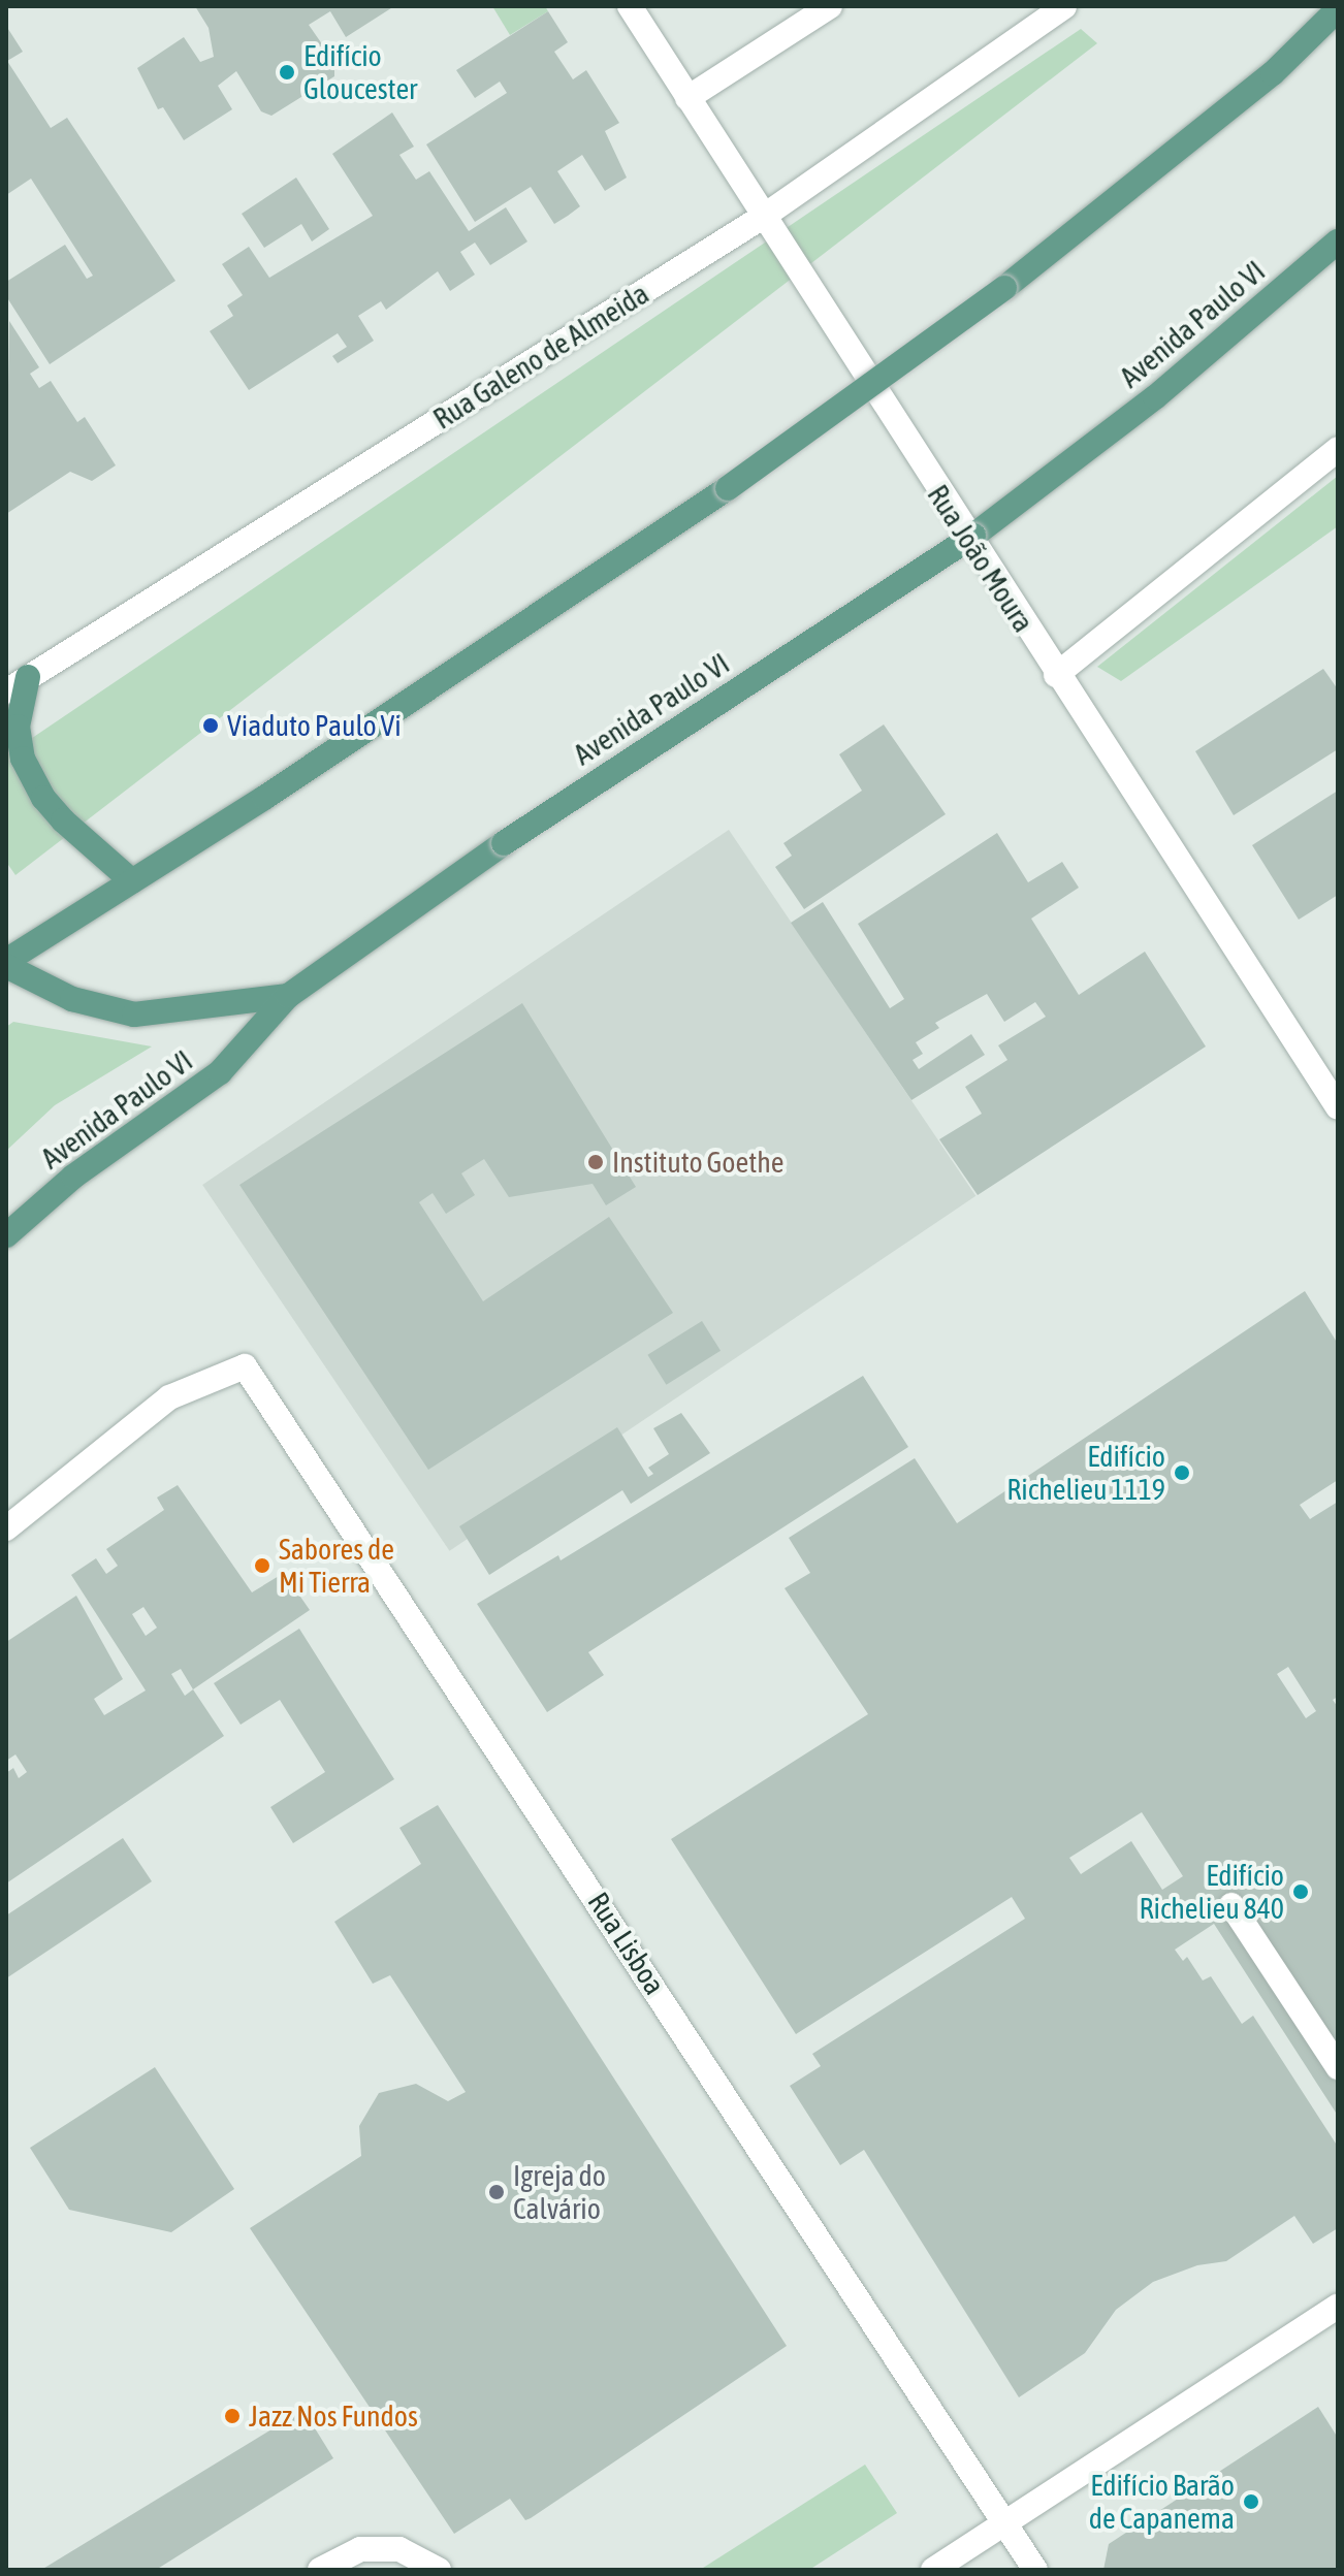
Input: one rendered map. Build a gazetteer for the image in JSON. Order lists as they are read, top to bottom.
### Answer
{
  "streets": {
    "main road": ["Avenida Paulo VI"],
    "street": ["Rua Galeno de Almeida", "Rua João Moura", "Rua Lisboa"]
  },
  "crossings": [
    ["Rua Galeno de Almeida", "Rua João Moura"]
  ],
  "places": [
    "Edifício Gloucester",
    "Viaduto Paulo Vi",
    "Instituto Goethe",
    "Edifício Richelieu 1119",
    "Sabores de Mi Tierra",
    "Edifício Richelieu 840",
    "Igreja do Calvário",
    "Jazz Nos Fundos",
    "Edifício Barão de Capanema"
  ]
}
